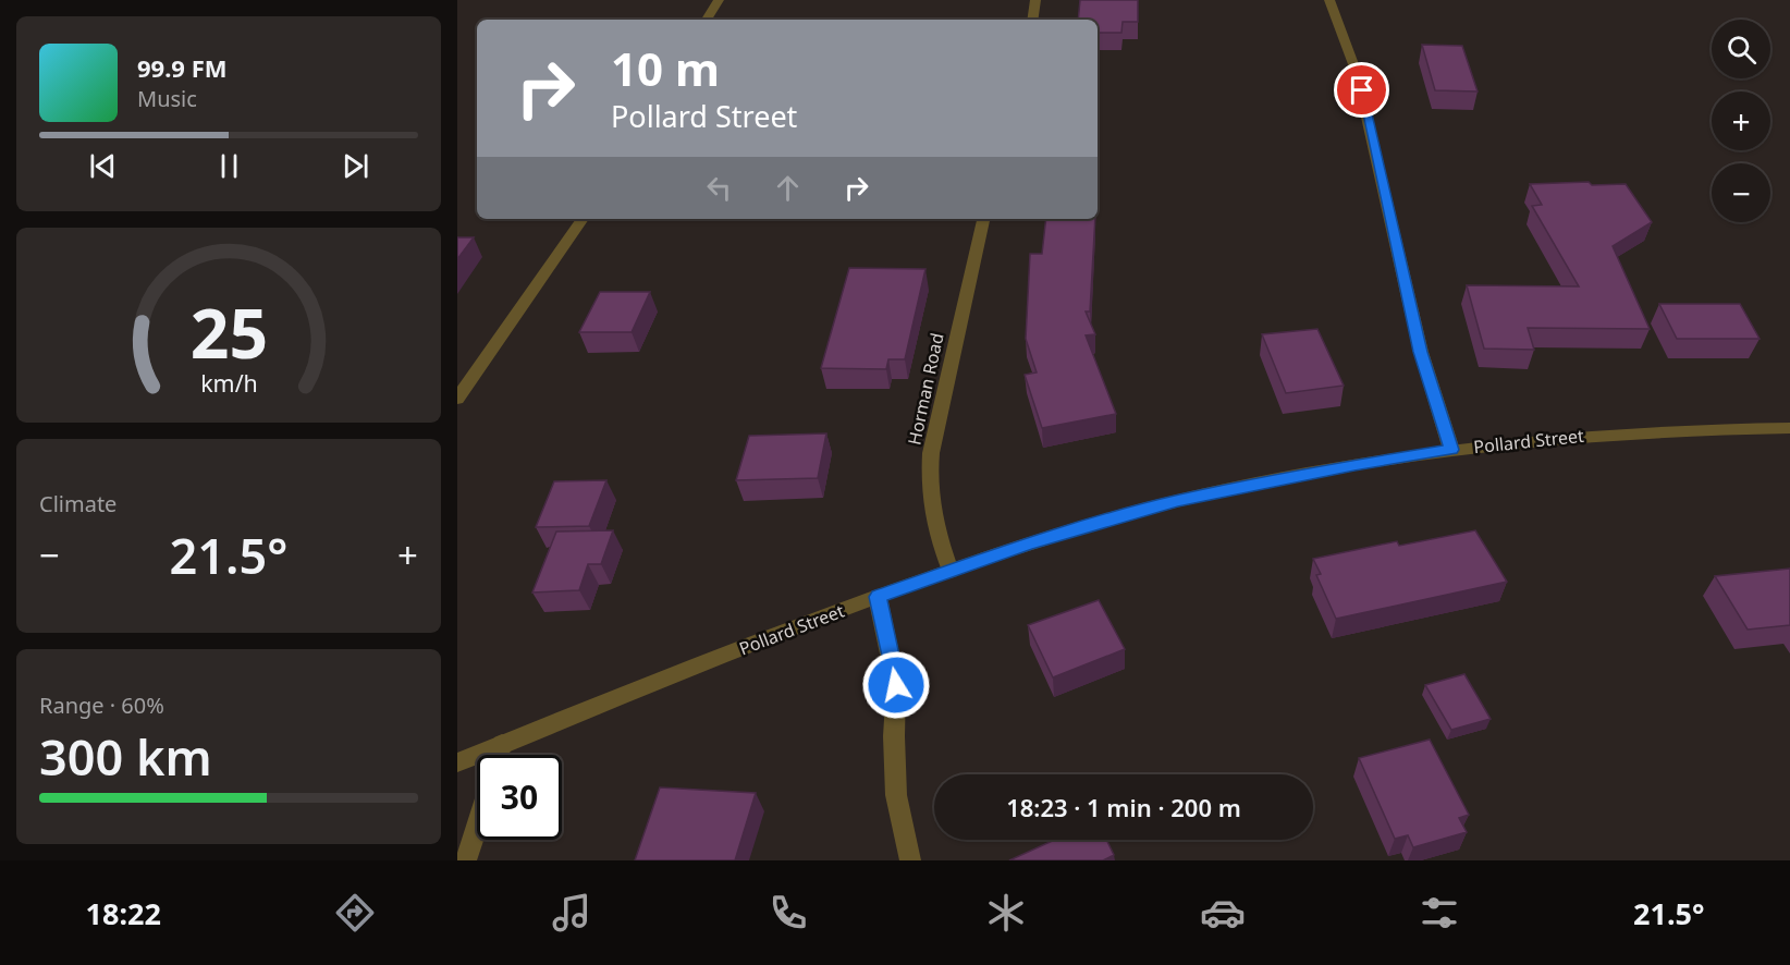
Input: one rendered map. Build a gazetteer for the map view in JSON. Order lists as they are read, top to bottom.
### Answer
{
  "streets": {
    "street": ["Horman Road", "Pollard Street"]
  },
  "crossings": [
    ["Horman Road", "Pollard Street"]
  ],
  "page": {
    "map_buttons": ["+", "−"],
    "turn": ["10 m", "Pollard Street"],
    "song": ["99.9 FM", "Music"],
    "tile": [
      "Climate",
      ["Range · 60%", "300 km"]
    ],
    "heat": ["−", "21.5°", "+"],
    "limit": "30",
    "trip": "18:23 · 1 min · 200 m",
    "tabs": ["18:22", "21.5°"],
    "gauge": ["25", "km/h"]
  }
}
